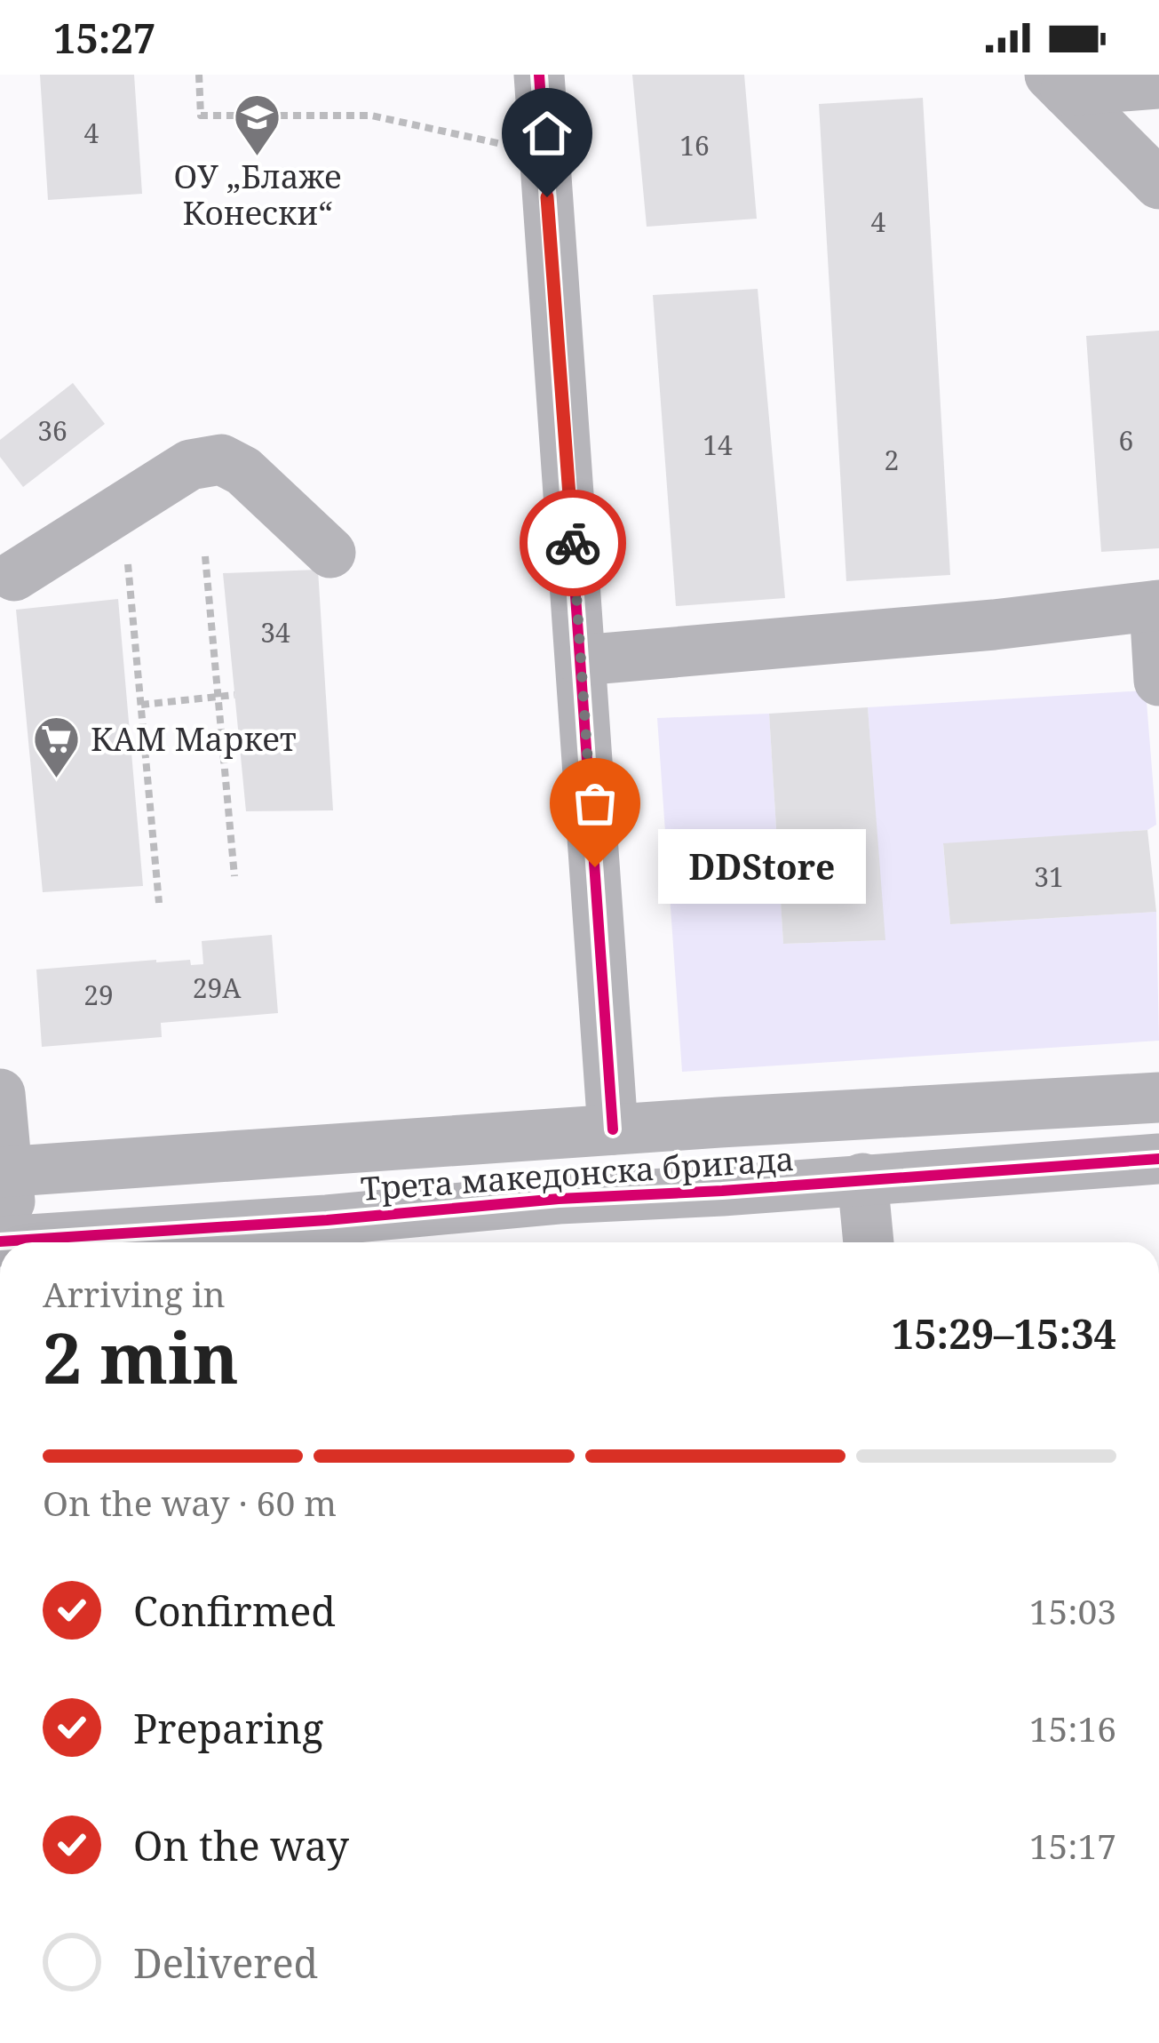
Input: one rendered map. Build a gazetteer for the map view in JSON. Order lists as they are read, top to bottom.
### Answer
{
  "streets": {
    "street": ["Трета македонска бригада"]
  },
  "places": {
    "school or university": ["ОУ „Блаже Конески“"],
    "supermarket": ["КАМ Маркет"],
    "other": ["DDStore"]
  },
  "house_numbers": [
    "4",
    "16",
    "4",
    "36",
    "6",
    "14",
    "2",
    "34",
    "31",
    "29А",
    "29"
  ],
  "page": {
    "status": "15:27",
    "bubble": "DDStore",
    "heading": ["2 min", "Arriving in", "15:29–15:34"],
    "bar": "On the way · 60 m",
    "list": [
      ["Confirmed", "15:03"],
      ["Preparing", "15:16"],
      ["On the way", "15:17"],
      "Delivered"
    ]
  }
}
